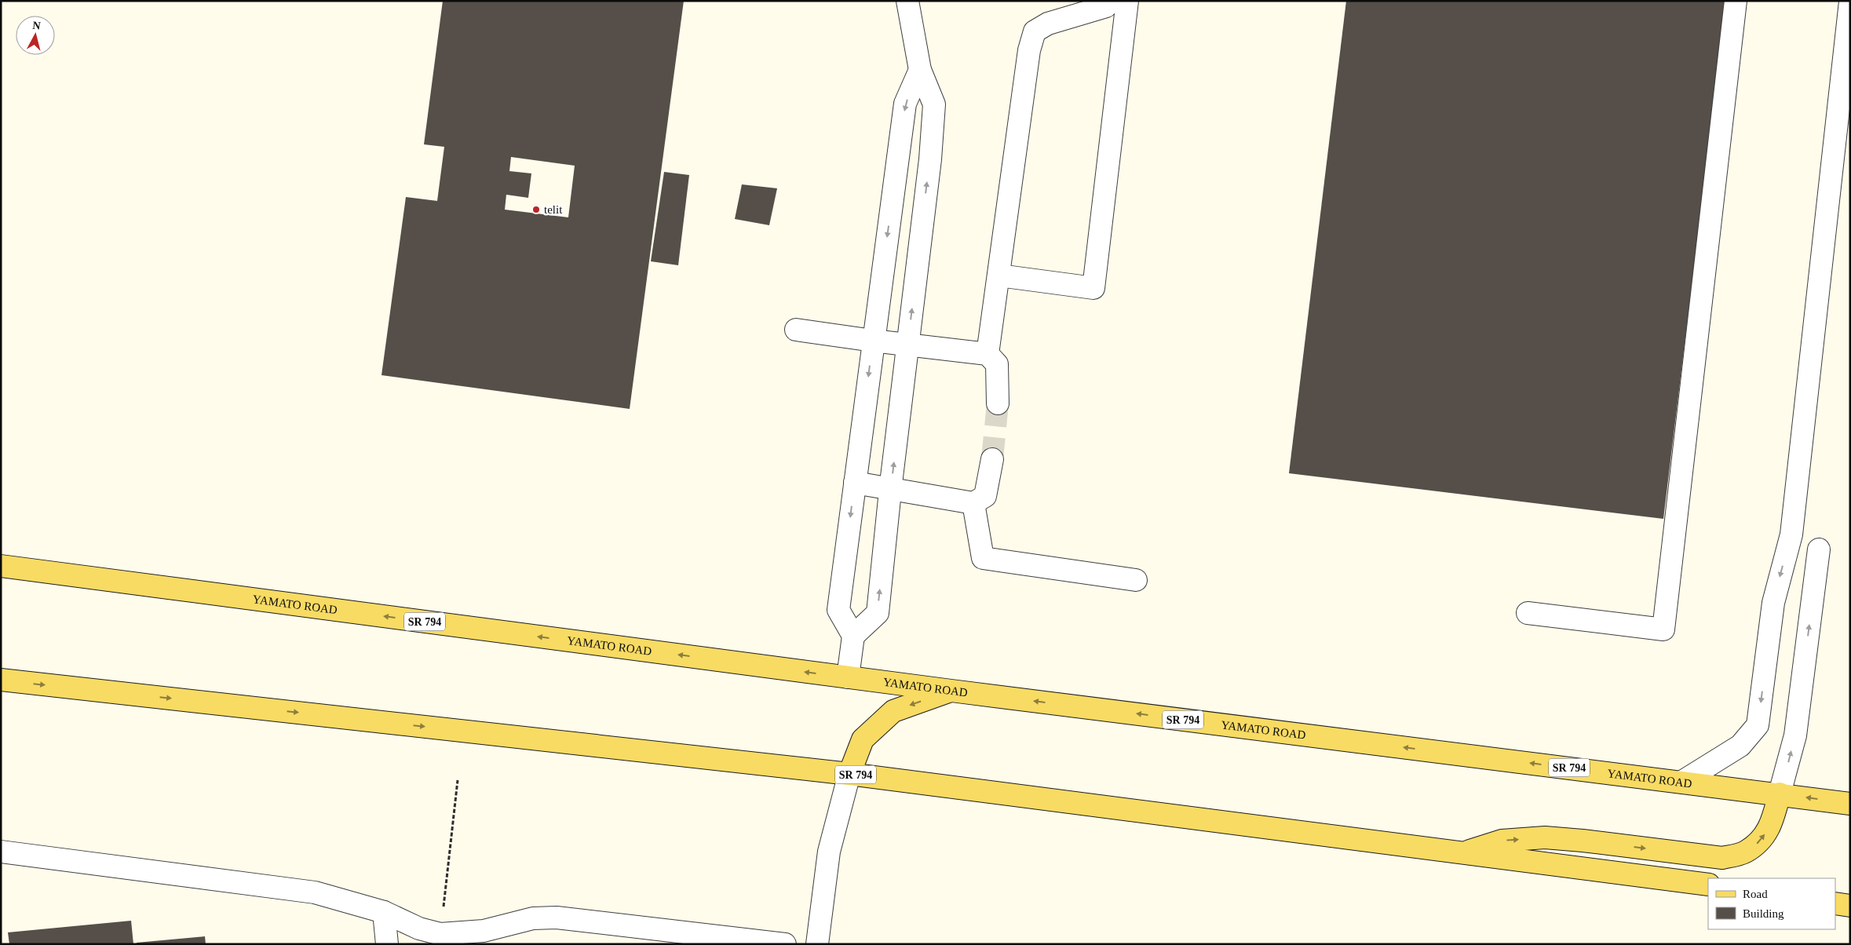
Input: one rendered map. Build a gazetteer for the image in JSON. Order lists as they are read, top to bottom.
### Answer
{
  "streets": {
    "main road": ["YAMATO ROAD", "SR 794"]
  },
  "places": ["telit"],
  "legend": ["Road", "Building"],
  "north": "top"
}
